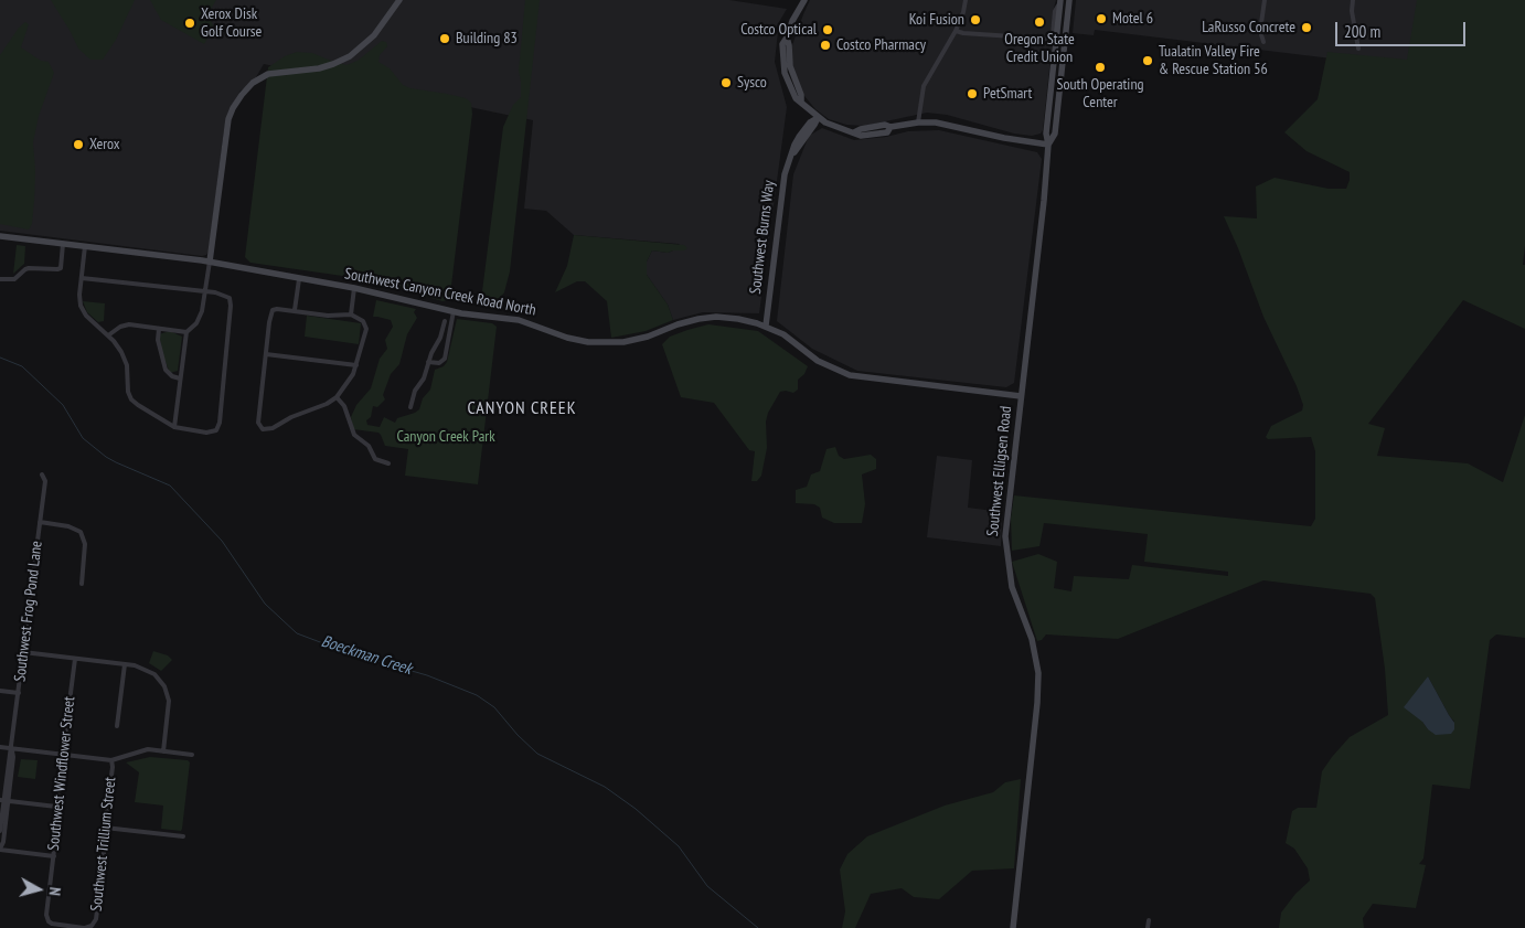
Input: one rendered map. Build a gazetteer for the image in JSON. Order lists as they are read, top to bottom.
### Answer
{
  "streets": {
    "main road": ["Southwest Burns Way", "Southwest Canyon Creek Road North", "Southwest Elligsen Road"],
    "street": ["Southwest Frog Pond Lane", "Southwest Windflower Street", "Southwest Trillium Street"]
  },
  "crossings": [
    ["Southwest Burns Way", "Southwest Canyon Creek Road North"],
    ["Southwest Canyon Creek Road North", "Southwest Elligsen Road"],
    ["Southwest Windflower Street", "Southwest Trillium Street"]
  ],
  "districts": ["CANYON CREEK"],
  "water": ["Boeckman Creek"],
  "parks": ["Canyon Creek Park"],
  "places": [
    "Motel 6",
    "Koi Fusion",
    "Oregon State Credit Union",
    "Xerox Disk Golf Course",
    "LaRusso Concrete",
    "Costco Optical",
    "Building 83",
    "Costco Pharmacy",
    "Tualatin Valley Fire & Rescue Station 56",
    "South Operating Center",
    "Sysco",
    "PetSmart",
    "Xerox"
  ],
  "scale_bar": "200 m",
  "north": "right"
}
